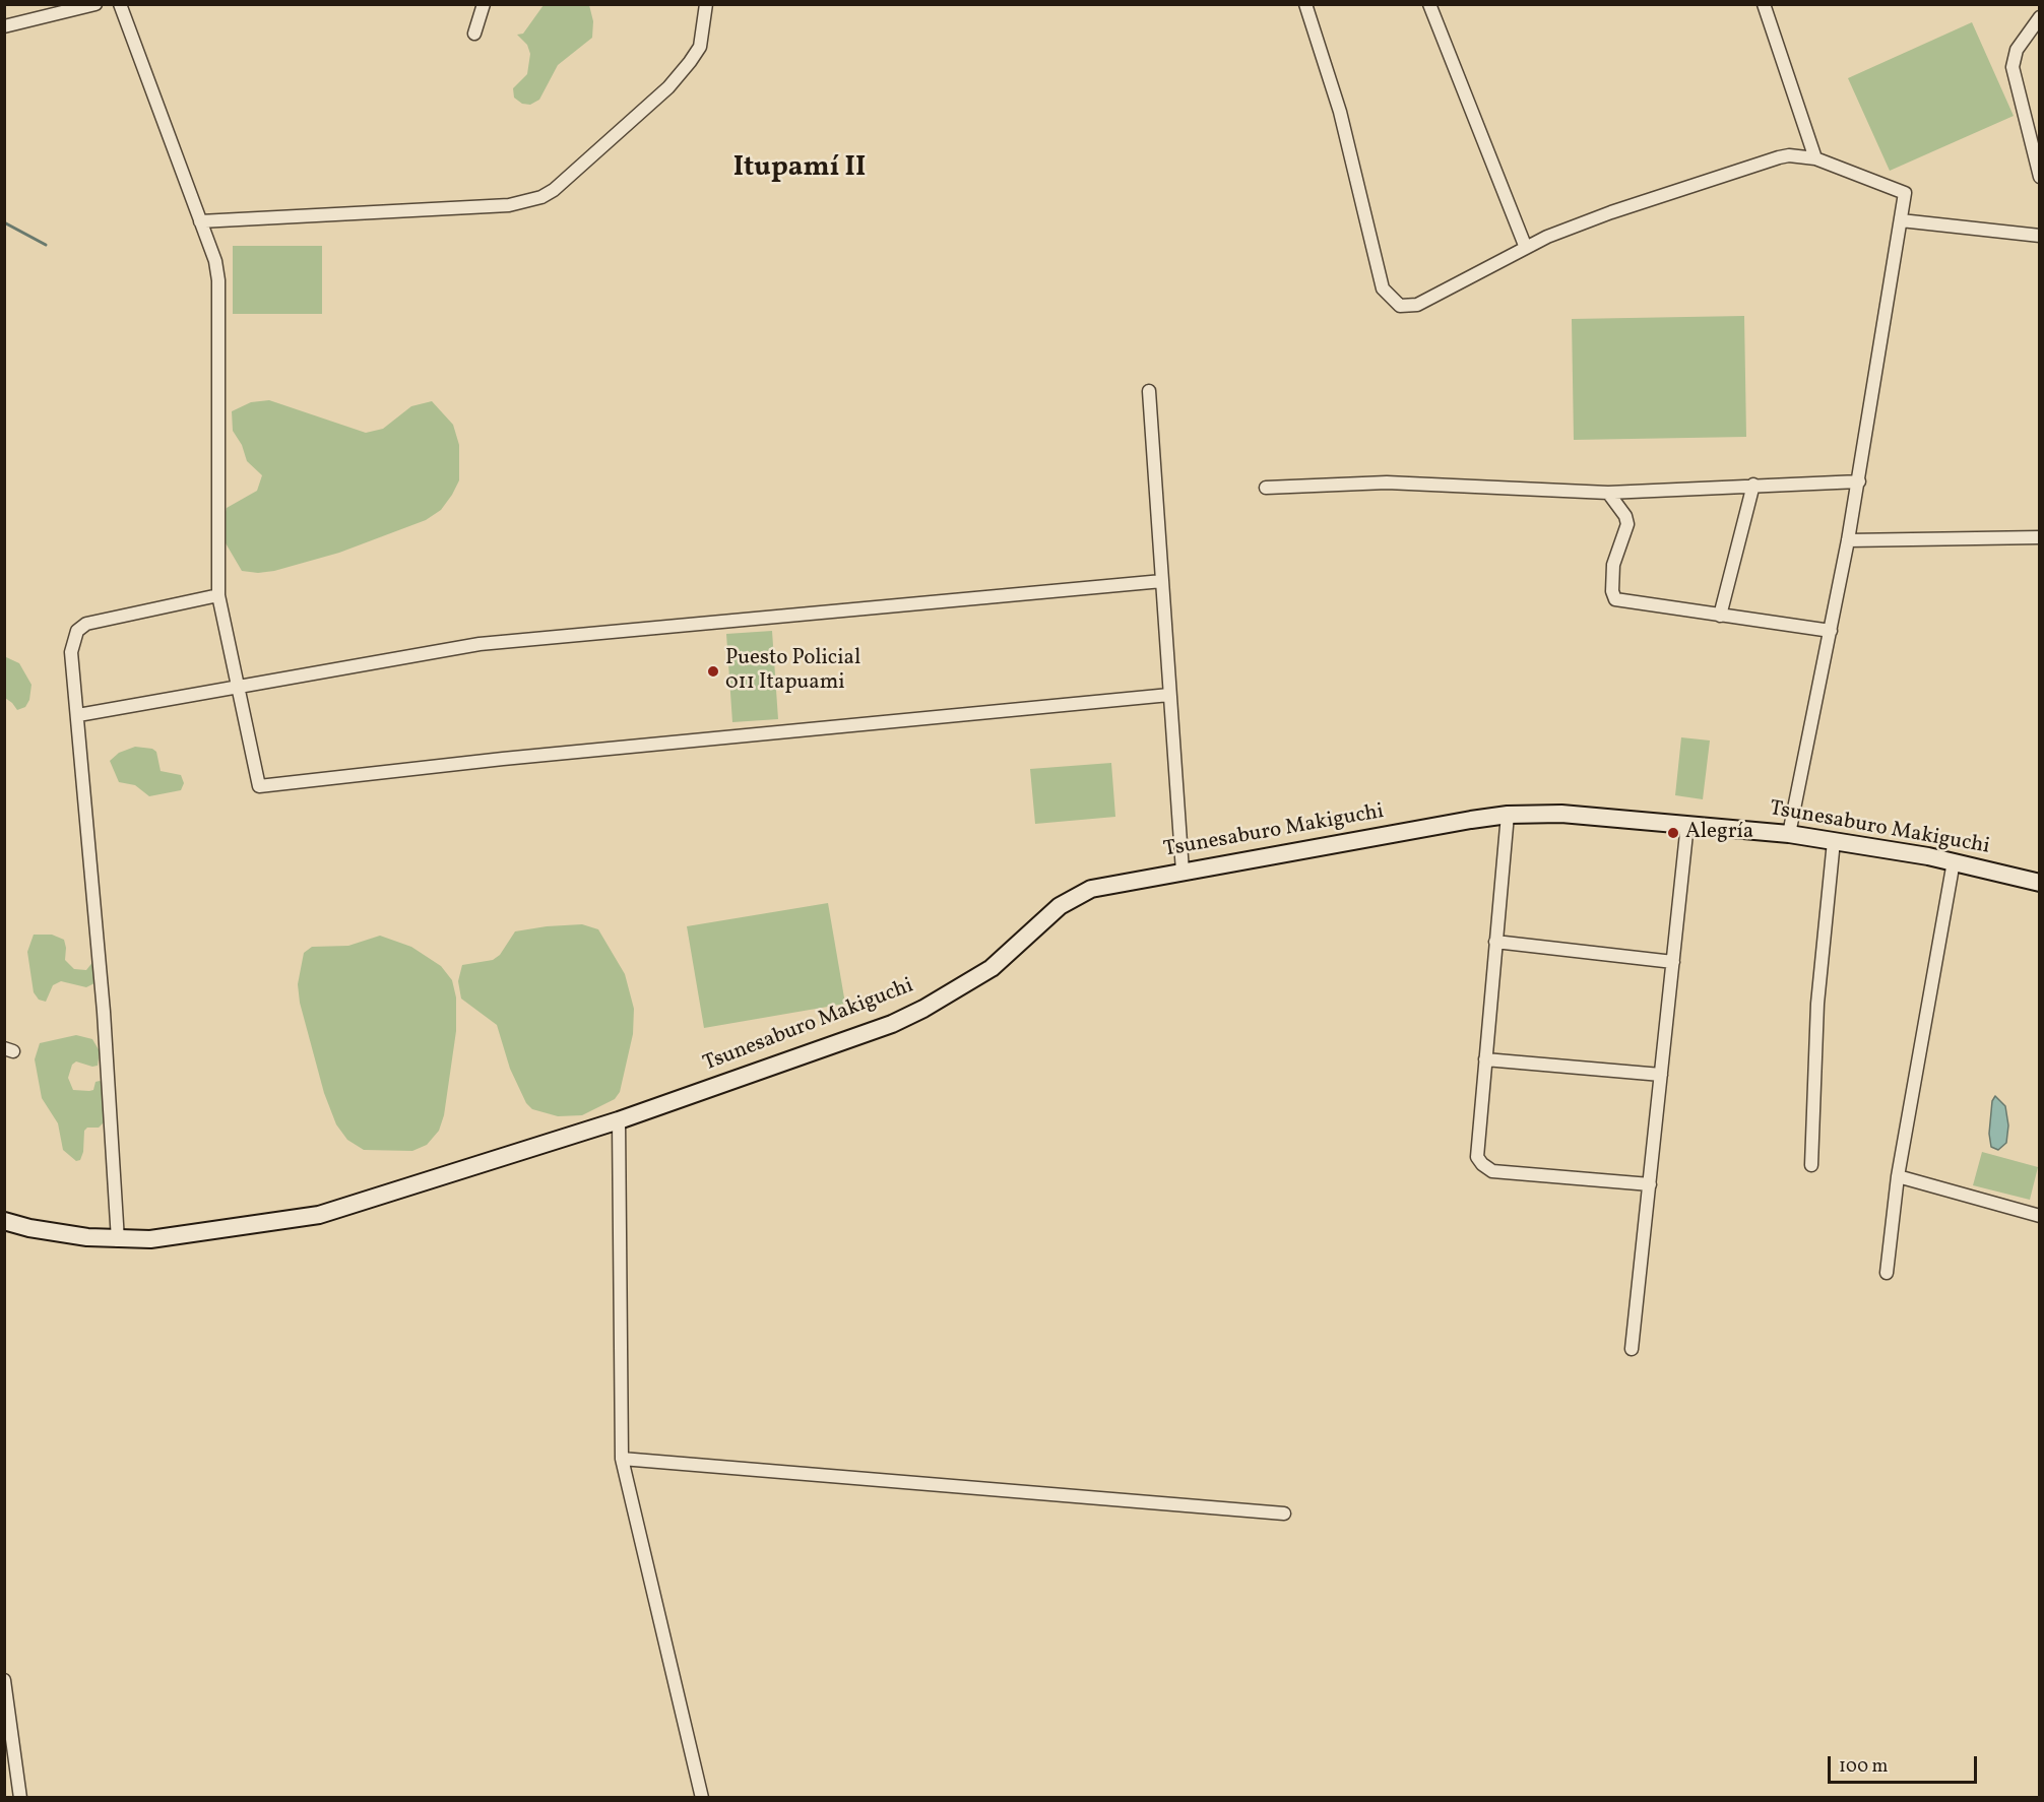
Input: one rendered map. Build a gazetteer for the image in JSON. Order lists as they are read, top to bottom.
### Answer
{
  "streets": {
    "street": ["Tsunesaburo Makiguchi"]
  },
  "districts": ["Itupamí II"],
  "places": ["Puesto Policial 011 Itapuami", "Alegría"],
  "scale_bar": "100 m"
}
